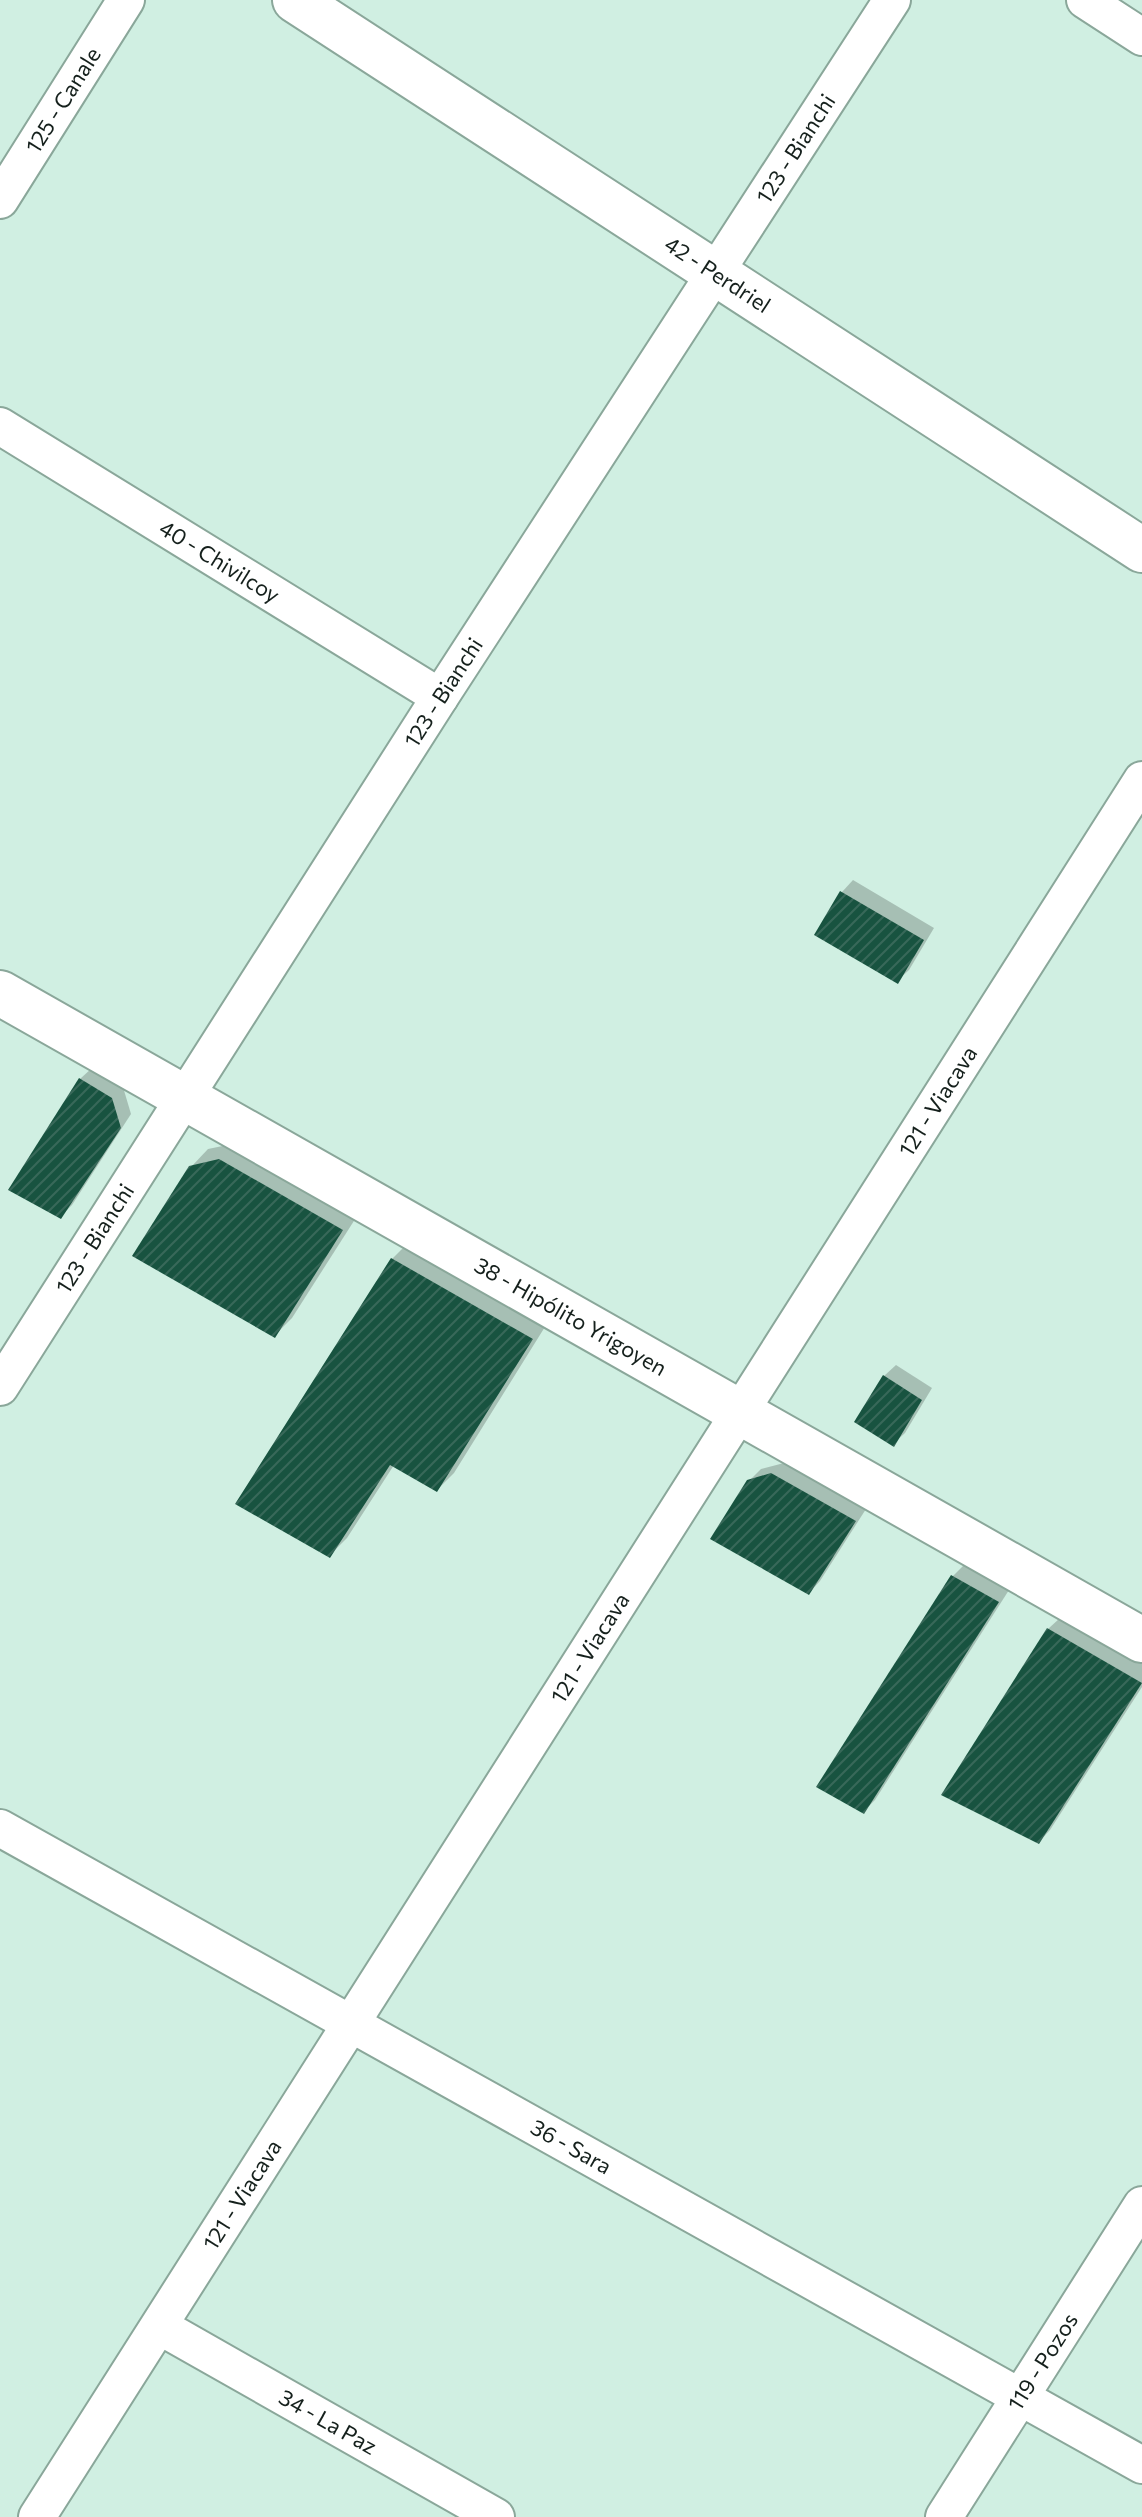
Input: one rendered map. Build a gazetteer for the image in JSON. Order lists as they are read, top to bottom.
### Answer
{
  "streets": {
    "street": [
      "125 - Canale",
      "123 - Bianchi",
      "42 - Perdriel",
      "40 - Chivilcoy",
      "121 - Viacava",
      "38 - Hipólito Yrigoyen",
      "36 - Sara",
      "119 - Pozos",
      "34 - La Paz"
    ]
  },
  "crossings": [
    ["123 - Bianchi", "42 - Perdriel"],
    ["123 - Bianchi", "40 - Chivilcoy"],
    ["123 - Bianchi", "38 - Hipólito Yrigoyen"],
    ["121 - Viacava", "38 - Hipólito Yrigoyen"],
    ["121 - Viacava", "36 - Sara"],
    ["121 - Viacava", "34 - La Paz"],
    ["36 - Sara", "119 - Pozos"]
  ]
}
